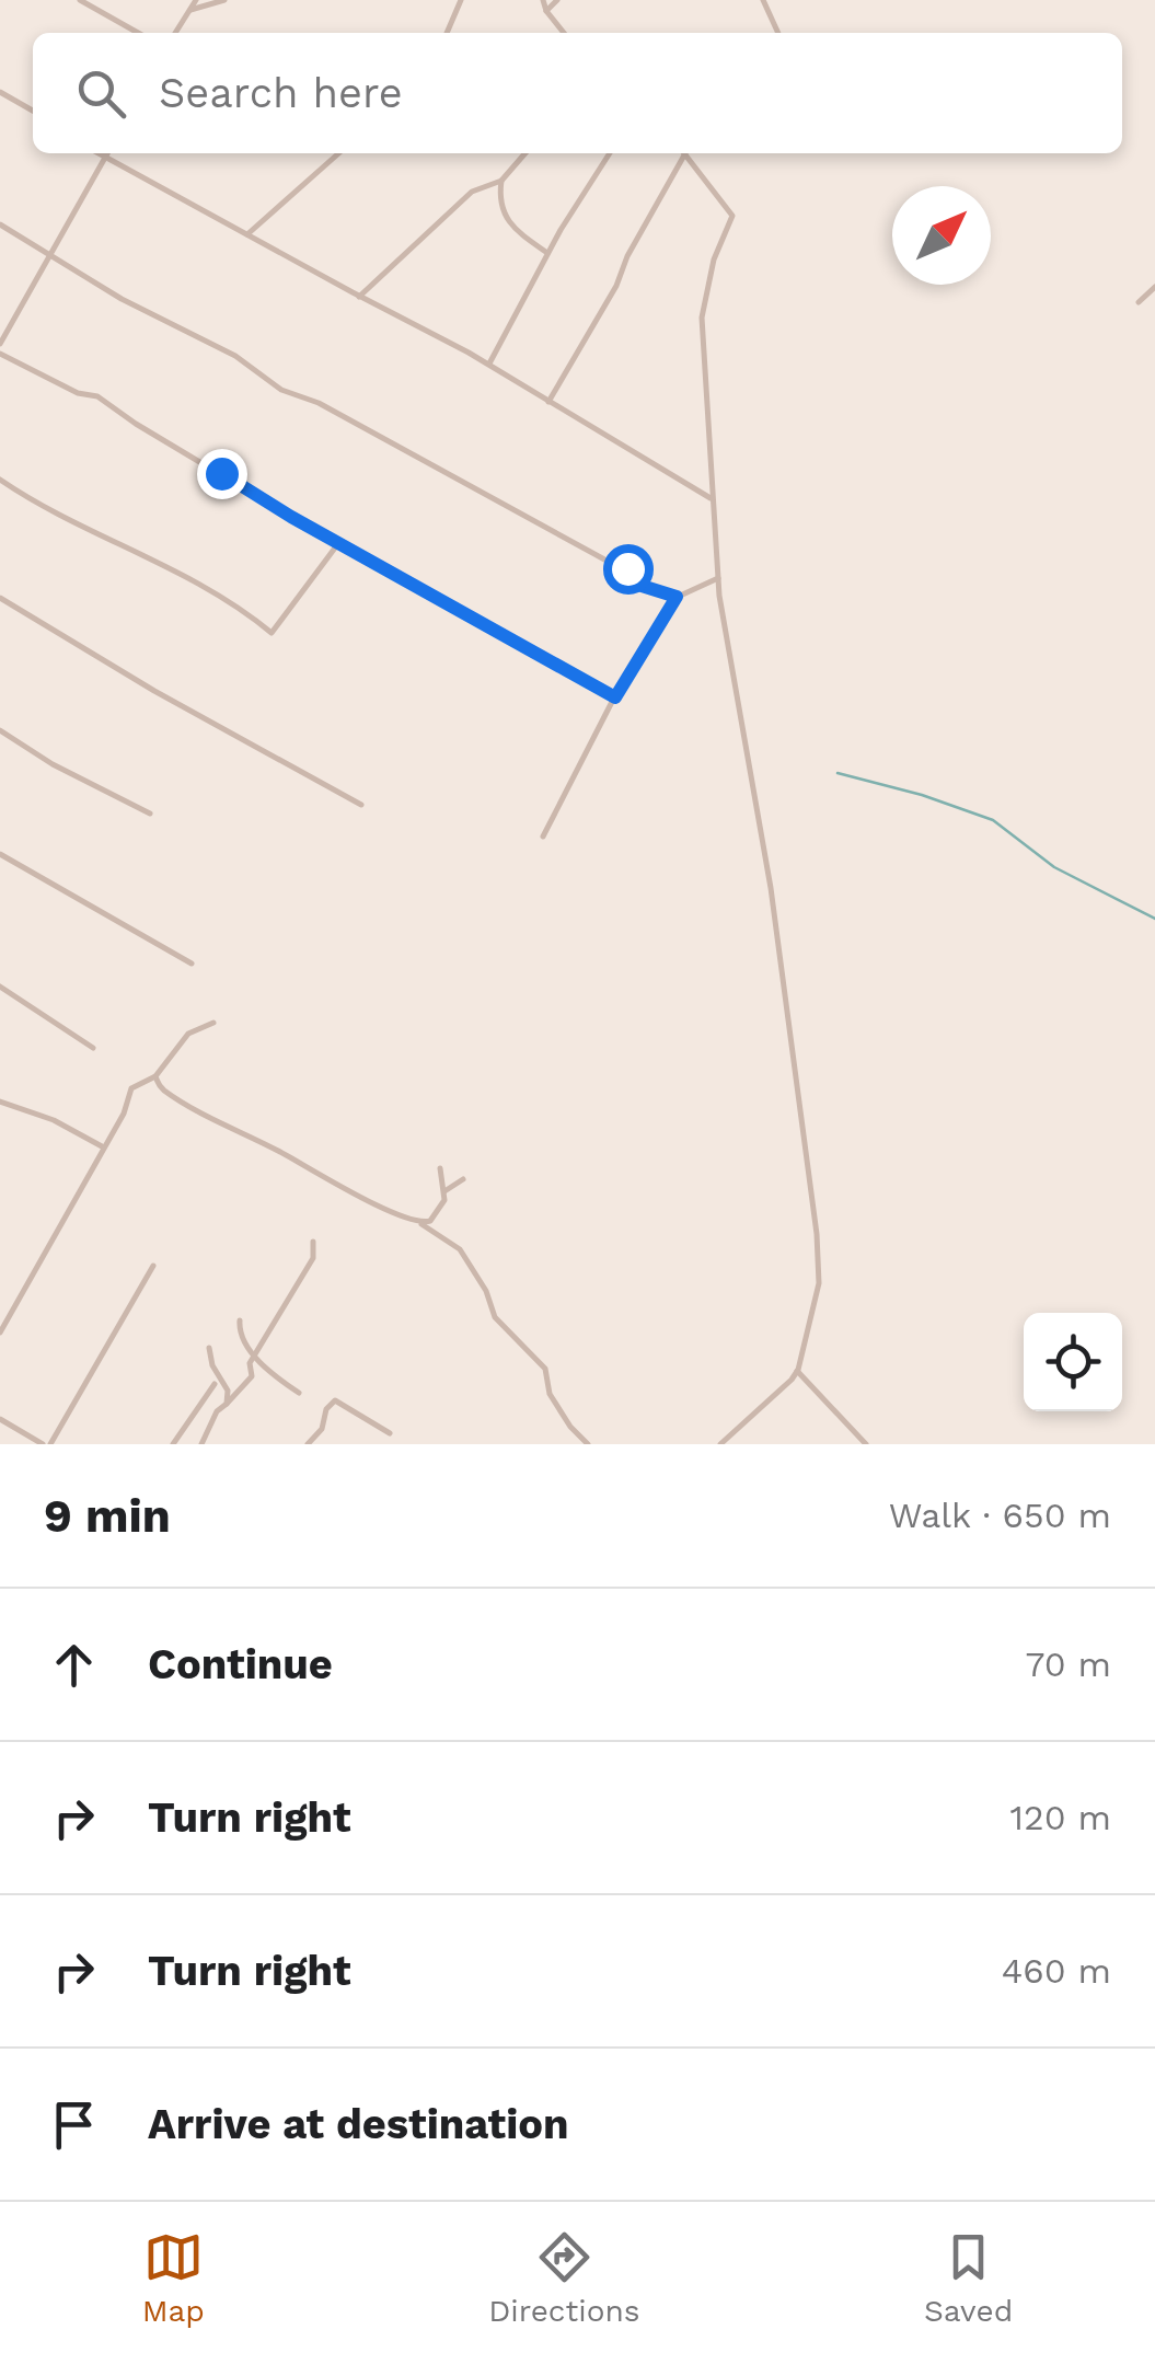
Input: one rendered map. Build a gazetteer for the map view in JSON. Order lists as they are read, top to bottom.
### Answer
{
  "north": "top right",
  "page": {
    "search": "Search here",
    "heading": ["9 min", "Walk · 650 m"],
    "list": [
      ["Continue", "70 m"],
      ["Turn right", "120 m"],
      ["Turn right", "460 m"],
      "Arrive at destination"
    ],
    "nav": ["Map", "Directions", "Saved"]
  }
}
